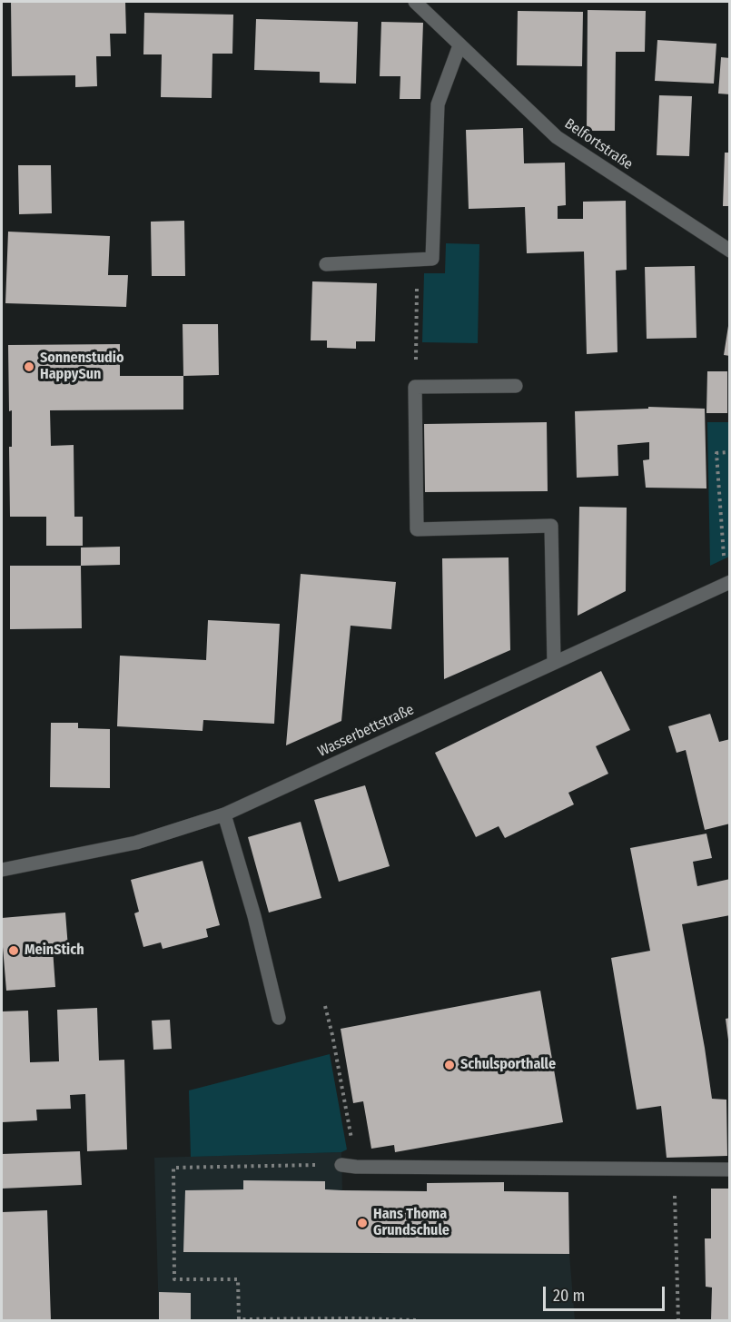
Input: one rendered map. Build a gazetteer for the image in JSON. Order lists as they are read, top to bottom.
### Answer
{
  "streets": {
    "street": ["Belfortstraße", "Wasserbettstraße"]
  },
  "places": [
    "Sonnenstudio HappySun",
    "MeinStich",
    "Schulsporthalle",
    "Hans Thoma Grundschule"
  ],
  "scale_bar": "20 m"
}
